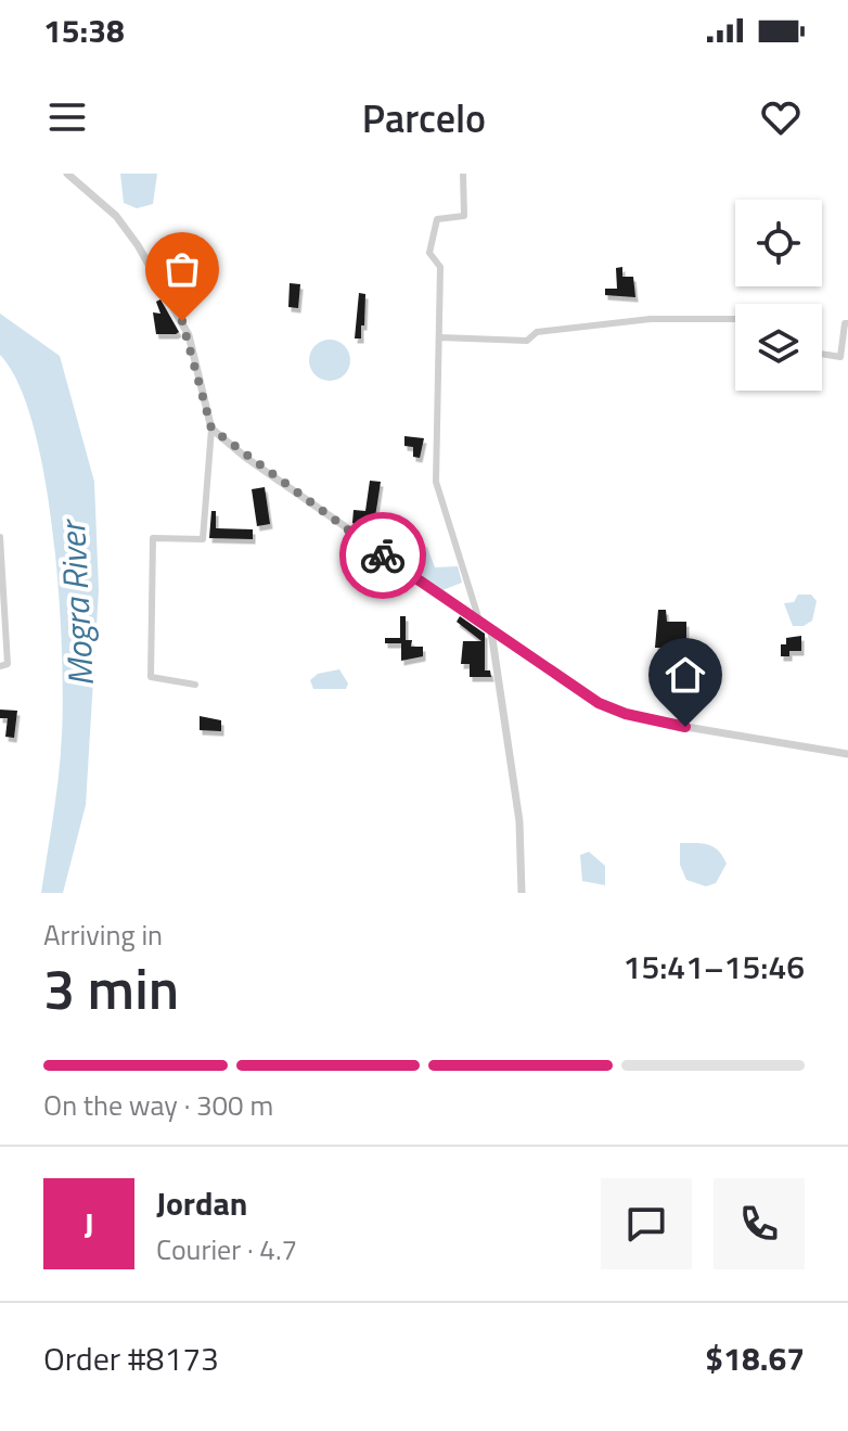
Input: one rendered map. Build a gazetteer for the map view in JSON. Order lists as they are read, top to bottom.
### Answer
{
  "water": ["Mogra River"],
  "page": {
    "status": "15:38",
    "header": "Parcelo",
    "heading": ["3 min", "Arriving in", "15:41–15:46"],
    "panel": [
      "Jordan",
      "Courier · 4.7",
      "Order #8173",
      "$18.67"
    ],
    "bar": "On the way · 300 m",
    "round": "J"
  }
}
